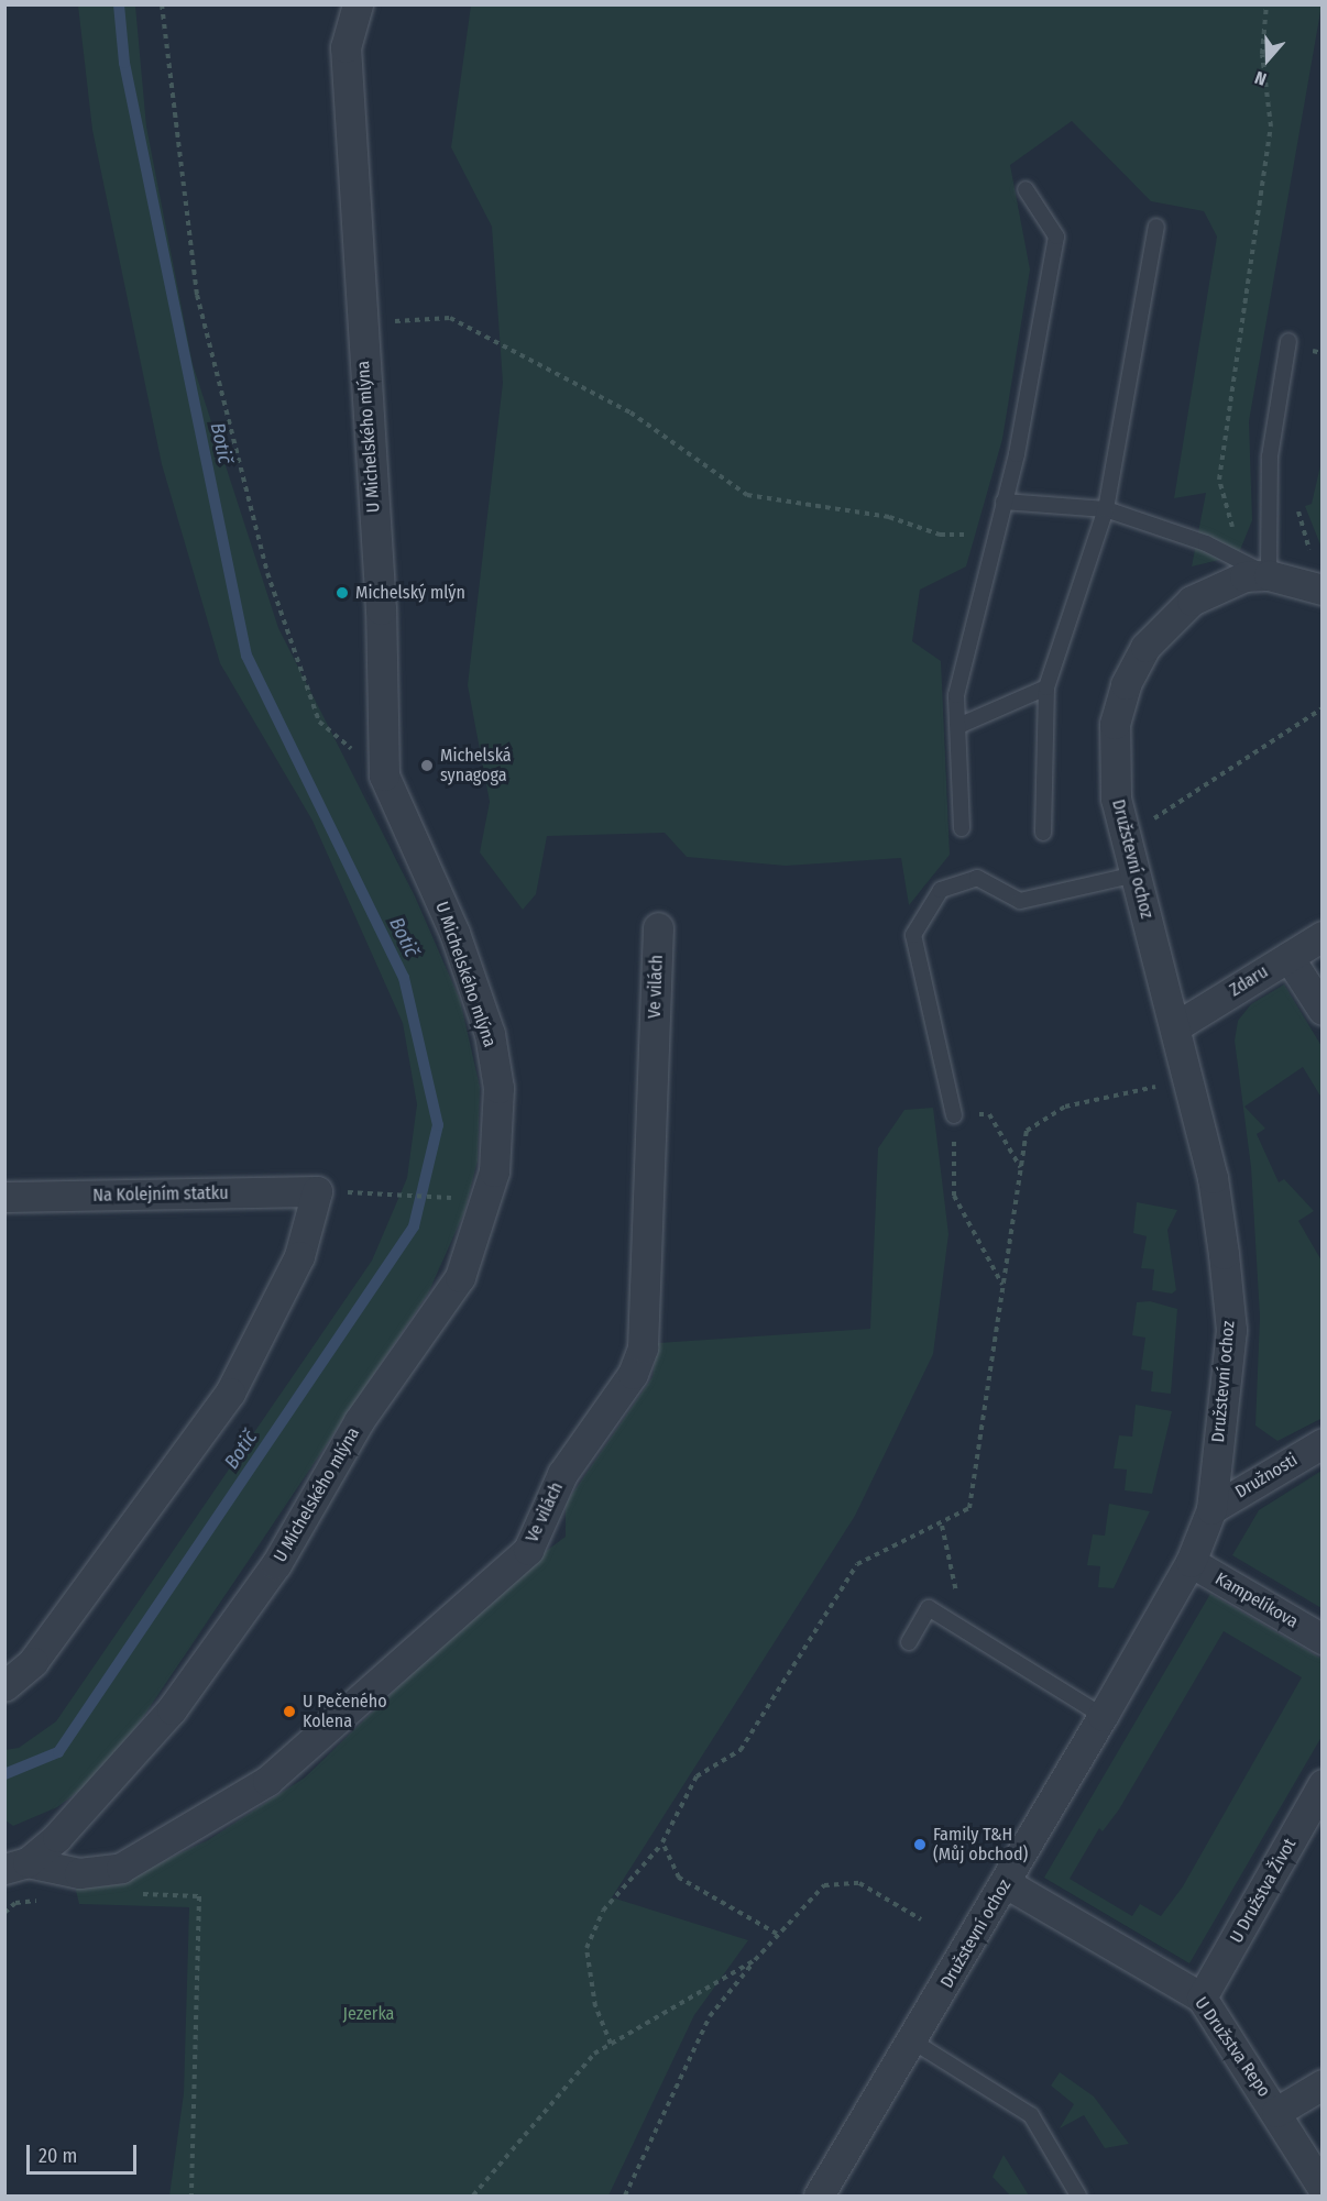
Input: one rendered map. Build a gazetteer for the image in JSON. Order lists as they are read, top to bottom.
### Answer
{
  "streets": {
    "street": [
      "U Michelského mlýna",
      "Družstevní ochoz",
      "Zdaru",
      "Ve vilách",
      "Na Kolejním statku",
      "Družnosti",
      "Kampelíkova",
      "U Družstva Život",
      "U Družstva Repo"
    ]
  },
  "crossings": [
    ["U Michelského mlýna", "Ve vilách"],
    ["Družstevní ochoz", "Zdaru"],
    ["Družstevní ochoz", "Družnosti"],
    ["Družstevní ochoz", "Kampelíkova"],
    ["Družstevní ochoz", "U Družstva Repo"],
    ["U Družstva Život", "U Družstva Repo"]
  ],
  "water": ["Botič"],
  "parks": ["Jezerka"],
  "places": [
    "Michelský mlýn",
    "Michelská synagoga",
    "U Pečeného Kolena",
    "Family T&H (Můj obchod)"
  ],
  "scale_bar": "20 m",
  "north": "bottom"
}
